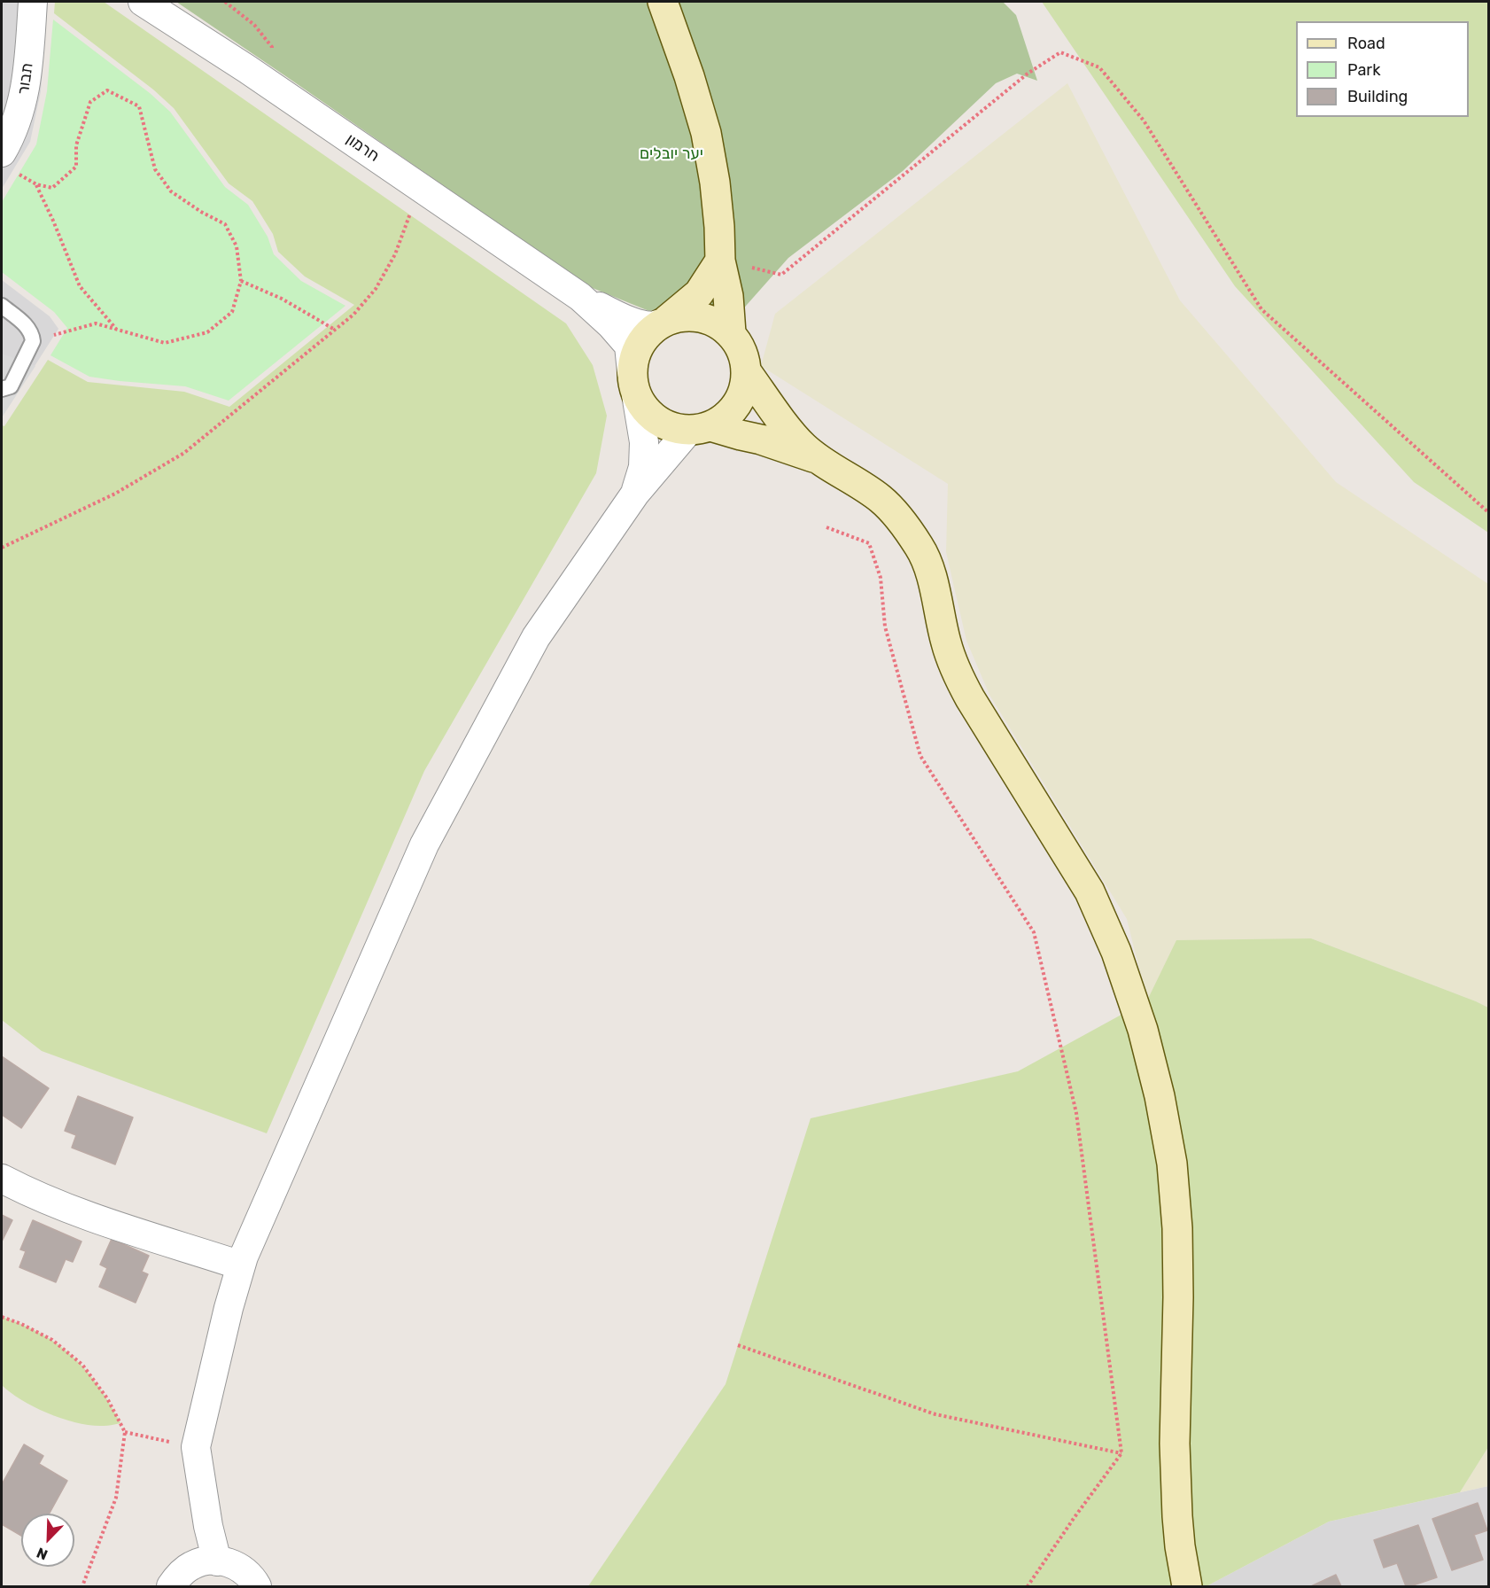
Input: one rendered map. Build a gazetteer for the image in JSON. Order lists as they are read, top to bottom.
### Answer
{
  "streets": {
    "street": ["תבור", "חרמון"]
  },
  "parks": ["יער יובלים"],
  "legend": ["Road", "Park", "Building"],
  "north": "bottom left"
}
